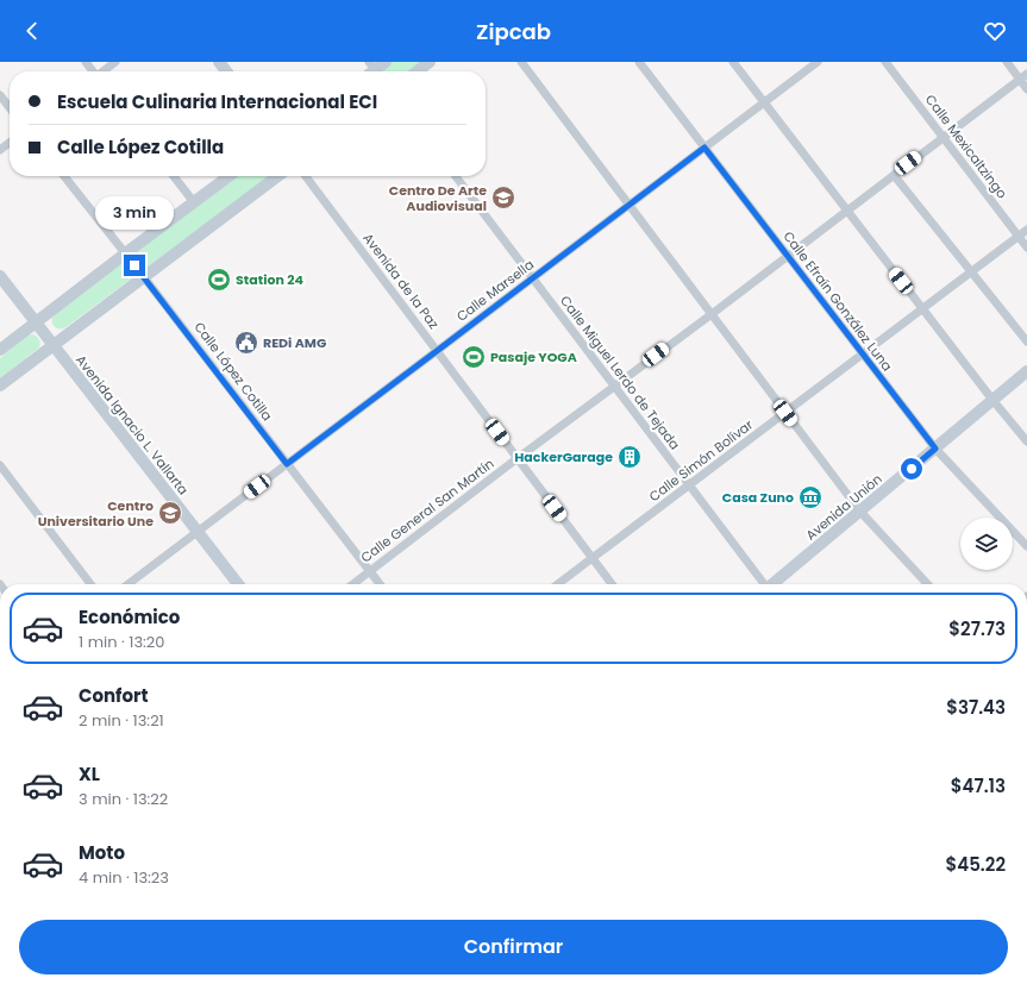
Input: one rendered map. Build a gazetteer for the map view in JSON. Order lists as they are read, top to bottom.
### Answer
{
  "streets": {
    "main road": ["Avenida Ignacio L. Vallarta", "Avenida Unión"],
    "street": [
      "Calle Mexicaltzingo",
      "Avenida de la Paz",
      "Calle Marsella",
      "Calle Efraín González Luna",
      "Calle López Cotilla",
      "Calle Miguel Lerdo de Tejada",
      "Calle Simón Bolívar",
      "Calle General San Martín"
    ]
  },
  "crossings": [
    ["Calle Mexicaltzingo", "Calle Simón Bolívar"],
    ["Calle Mexicaltzingo", "Calle General San Martín"],
    ["Avenida de la Paz", "Calle Marsella"],
    ["Avenida de la Paz", "Calle Simón Bolívar"],
    ["Avenida de la Paz", "Calle General San Martín"],
    ["Calle Marsella", "Calle Efraín González Luna"],
    ["Calle Marsella", "Calle López Cotilla"],
    ["Calle Marsella", "Calle Miguel Lerdo de Tejada"],
    ["Calle Marsella", "Avenida Ignacio L. Vallarta"],
    ["Calle Efraín González Luna", "Calle Simón Bolívar"],
    ["Calle Efraín González Luna", "Avenida Unión"],
    ["Calle Efraín González Luna", "Calle General San Martín"],
    ["Calle López Cotilla", "Calle General San Martín"],
    ["Calle Miguel Lerdo de Tejada", "Calle Simón Bolívar"],
    ["Calle Miguel Lerdo de Tejada", "Calle General San Martín"]
  ],
  "places": {
    "school or university": ["Centro De Arte Audiovisual", "Centro Universitario Une"],
    "sports": ["Station 24", "Pasaje YOGA"],
    "public building": ["REDi AMG"],
    "building": ["HackerGarage"],
    "museum": ["Casa Zuno"]
  },
  "page": {
    "header": "Zipcab",
    "banner": ["Escuela Culinaria Internacional ECI", "Calle López Cotilla"],
    "bubble": "3 min",
    "list": [
      {
        "name": "Económico",
        "note": "1 min · 13:20",
        "value": "$27.73"
      },
      {
        "name": "Confort",
        "note": "2 min · 13:21",
        "value": "$37.43"
      },
      {
        "name": "XL",
        "note": "3 min · 13:22",
        "value": "$47.13"
      },
      {
        "name": "Moto",
        "note": "4 min · 13:23",
        "value": "$45.22"
      }
    ],
    "buttons": "Confirmar"
  }
}
